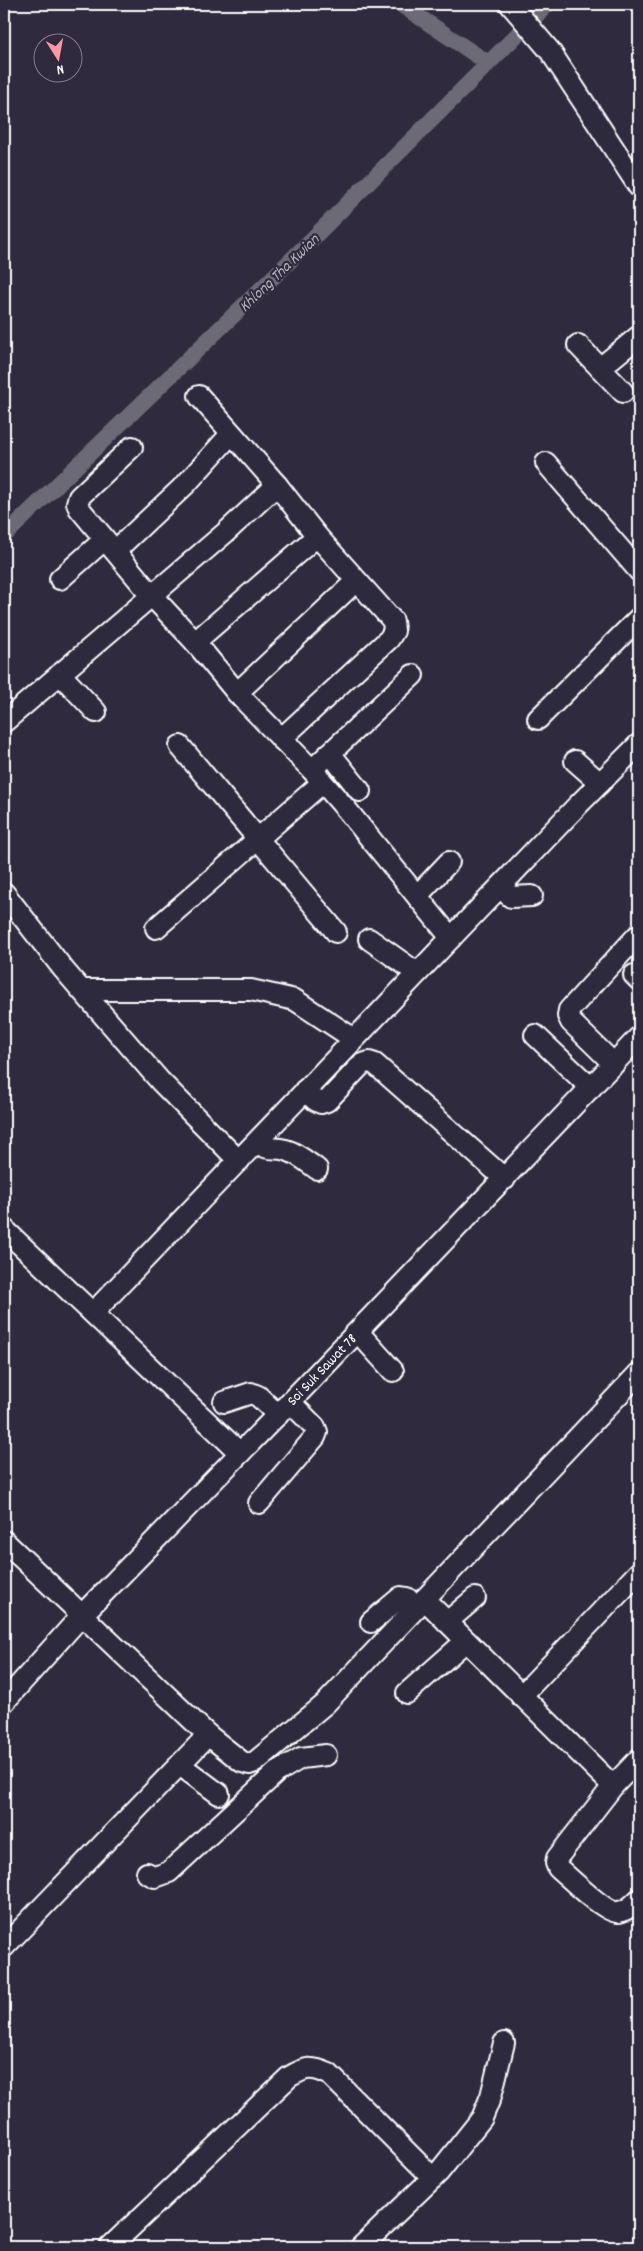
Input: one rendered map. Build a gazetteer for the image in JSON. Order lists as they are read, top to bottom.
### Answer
{
  "streets": {
    "street": ["Soi Suk Sawat 78"]
  },
  "water": ["Khlong Tha Kwian"],
  "north": "bottom"
}
